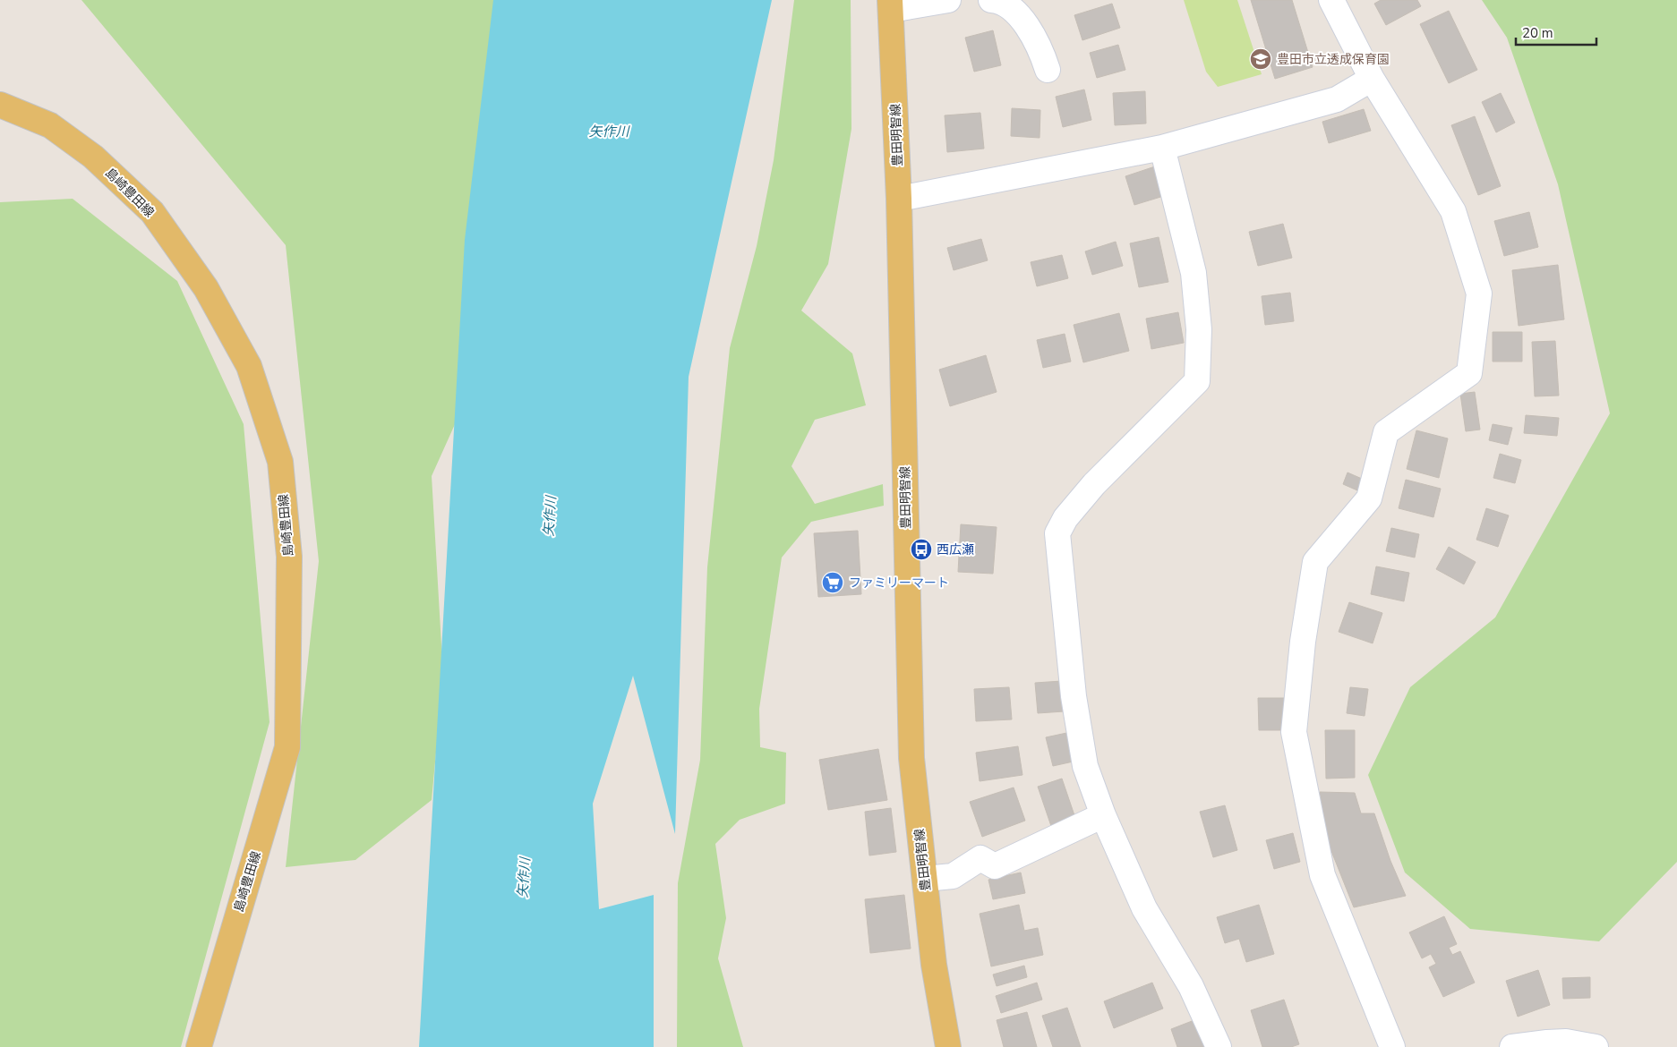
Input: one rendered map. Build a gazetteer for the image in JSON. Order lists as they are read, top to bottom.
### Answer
{
  "streets": {
    "main road": ["豊田明智線", "島崎豊田線"]
  },
  "water": ["矢作川"],
  "places": {
    "school or university": ["豊田市立透成保育園"],
    "bus stop": ["西広瀬"],
    "supermarket": ["ファミリーマート"]
  },
  "scale_bar": "20 m"
}
